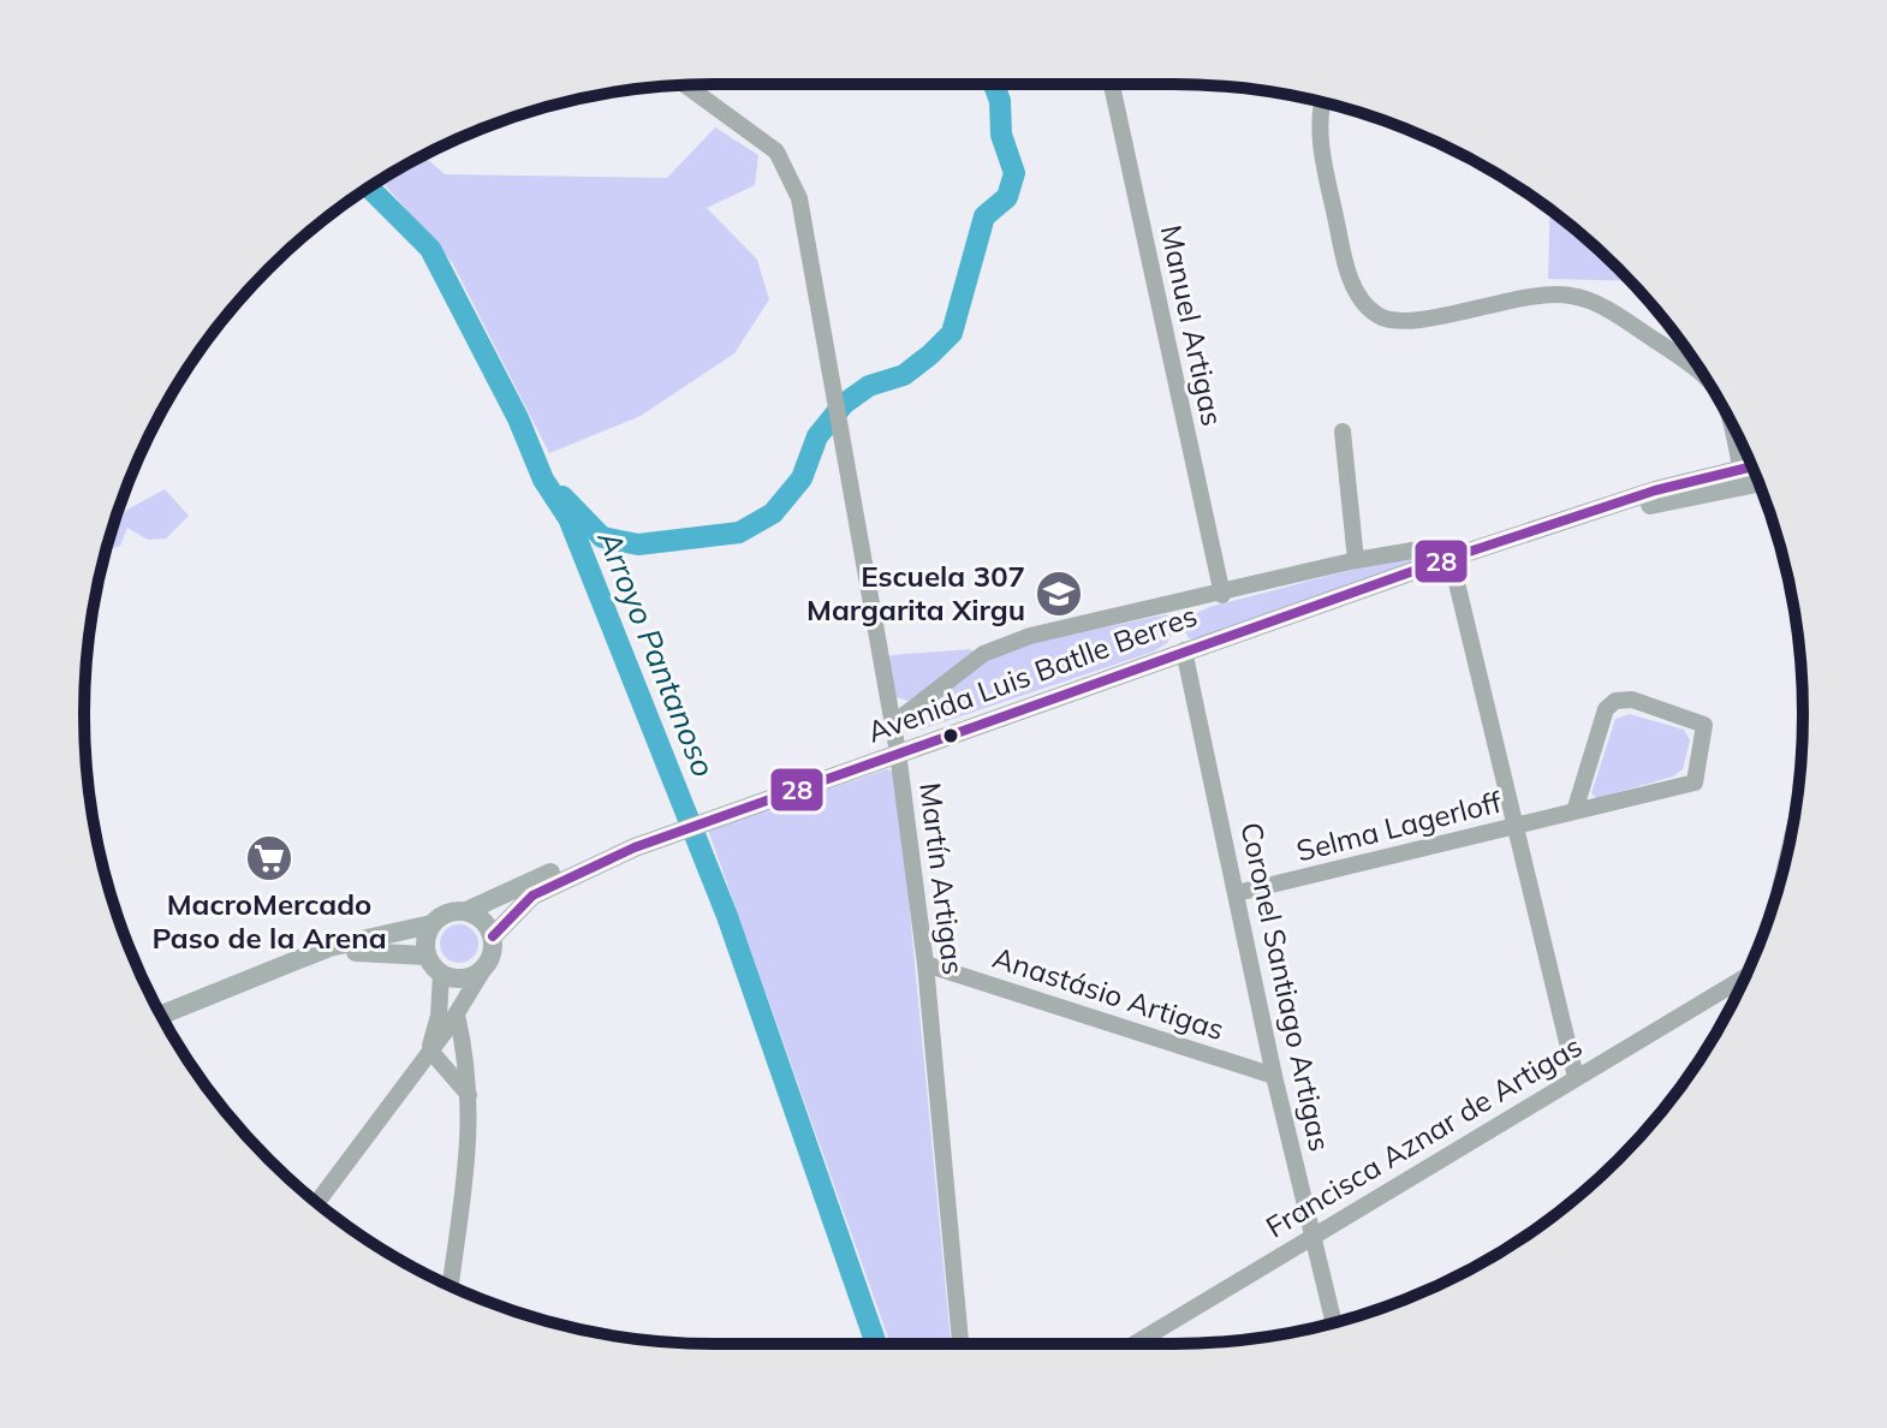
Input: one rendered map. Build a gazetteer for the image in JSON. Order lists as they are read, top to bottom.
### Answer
{
  "streets": {
    "main road": ["Avenida Luis Batlle Berres"],
    "street": [
      "Manuel Artigas",
      "Selma Lagerloff",
      "Martín Artigas",
      "Coronel Santiago Artigas",
      "Anastásio Artigas",
      "Francisca Aznar de Artigas"
    ]
  },
  "crossings": [
    ["Manuel Artigas", "Avenida Luis Batlle Berres"],
    ["Avenida Luis Batlle Berres", "Martín Artigas"],
    ["Avenida Luis Batlle Berres", "Coronel Santiago Artigas"],
    ["Selma Lagerloff", "Coronel Santiago Artigas"],
    ["Martín Artigas", "Anastásio Artigas"],
    ["Coronel Santiago Artigas", "Anastásio Artigas"],
    ["Coronel Santiago Artigas", "Francisca Aznar de Artigas"]
  ],
  "water": ["Arroyo Pantanoso"],
  "places": {
    "school or university": ["Escuela 307 Margarita Xirgu"],
    "supermarket": ["MacroMercado Paso de la Arena"]
  },
  "lines": ["transit line 28"]
}
